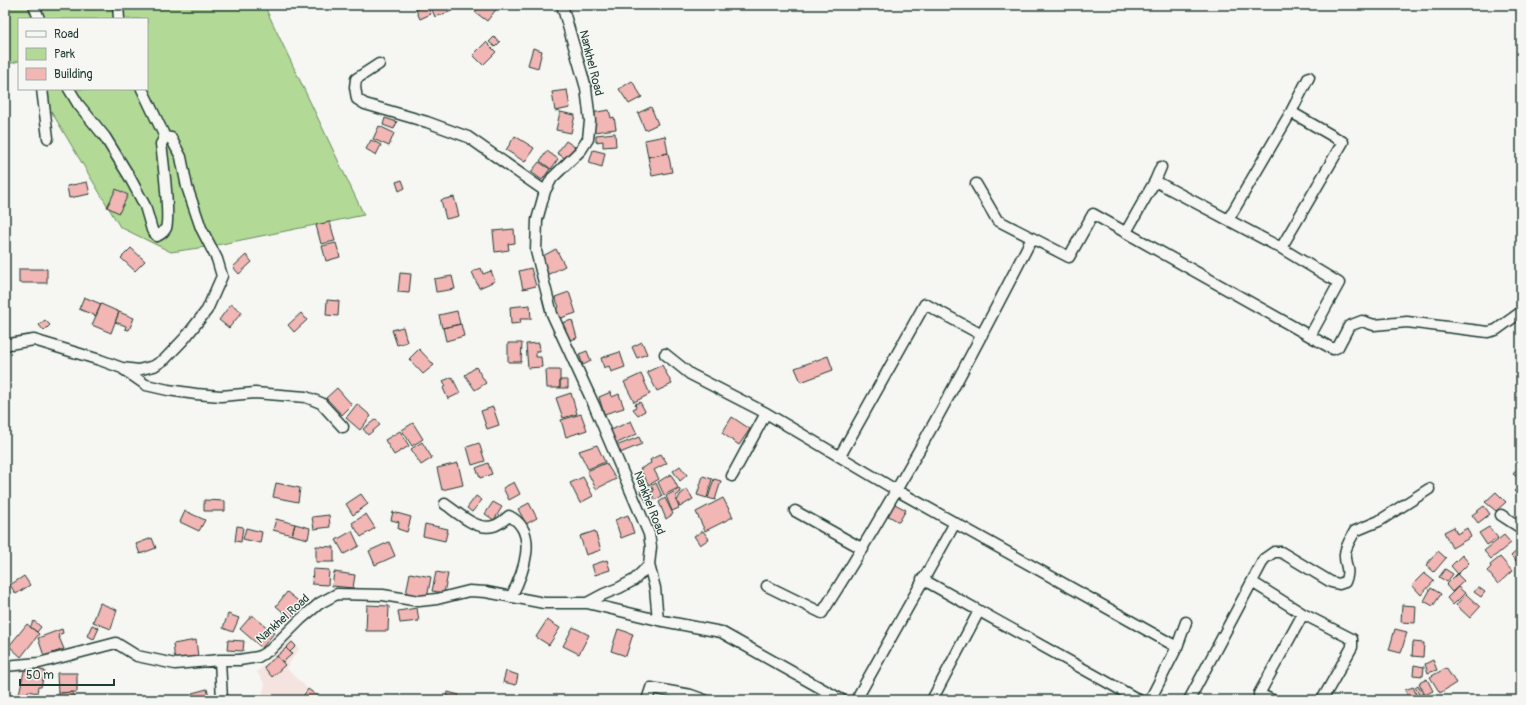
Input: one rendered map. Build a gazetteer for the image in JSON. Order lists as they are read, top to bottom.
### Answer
{
  "streets": {
    "street": ["Nankhel Road"]
  },
  "legend": ["Road", "Park", "Building"],
  "scale_bar": "50 m"
}
